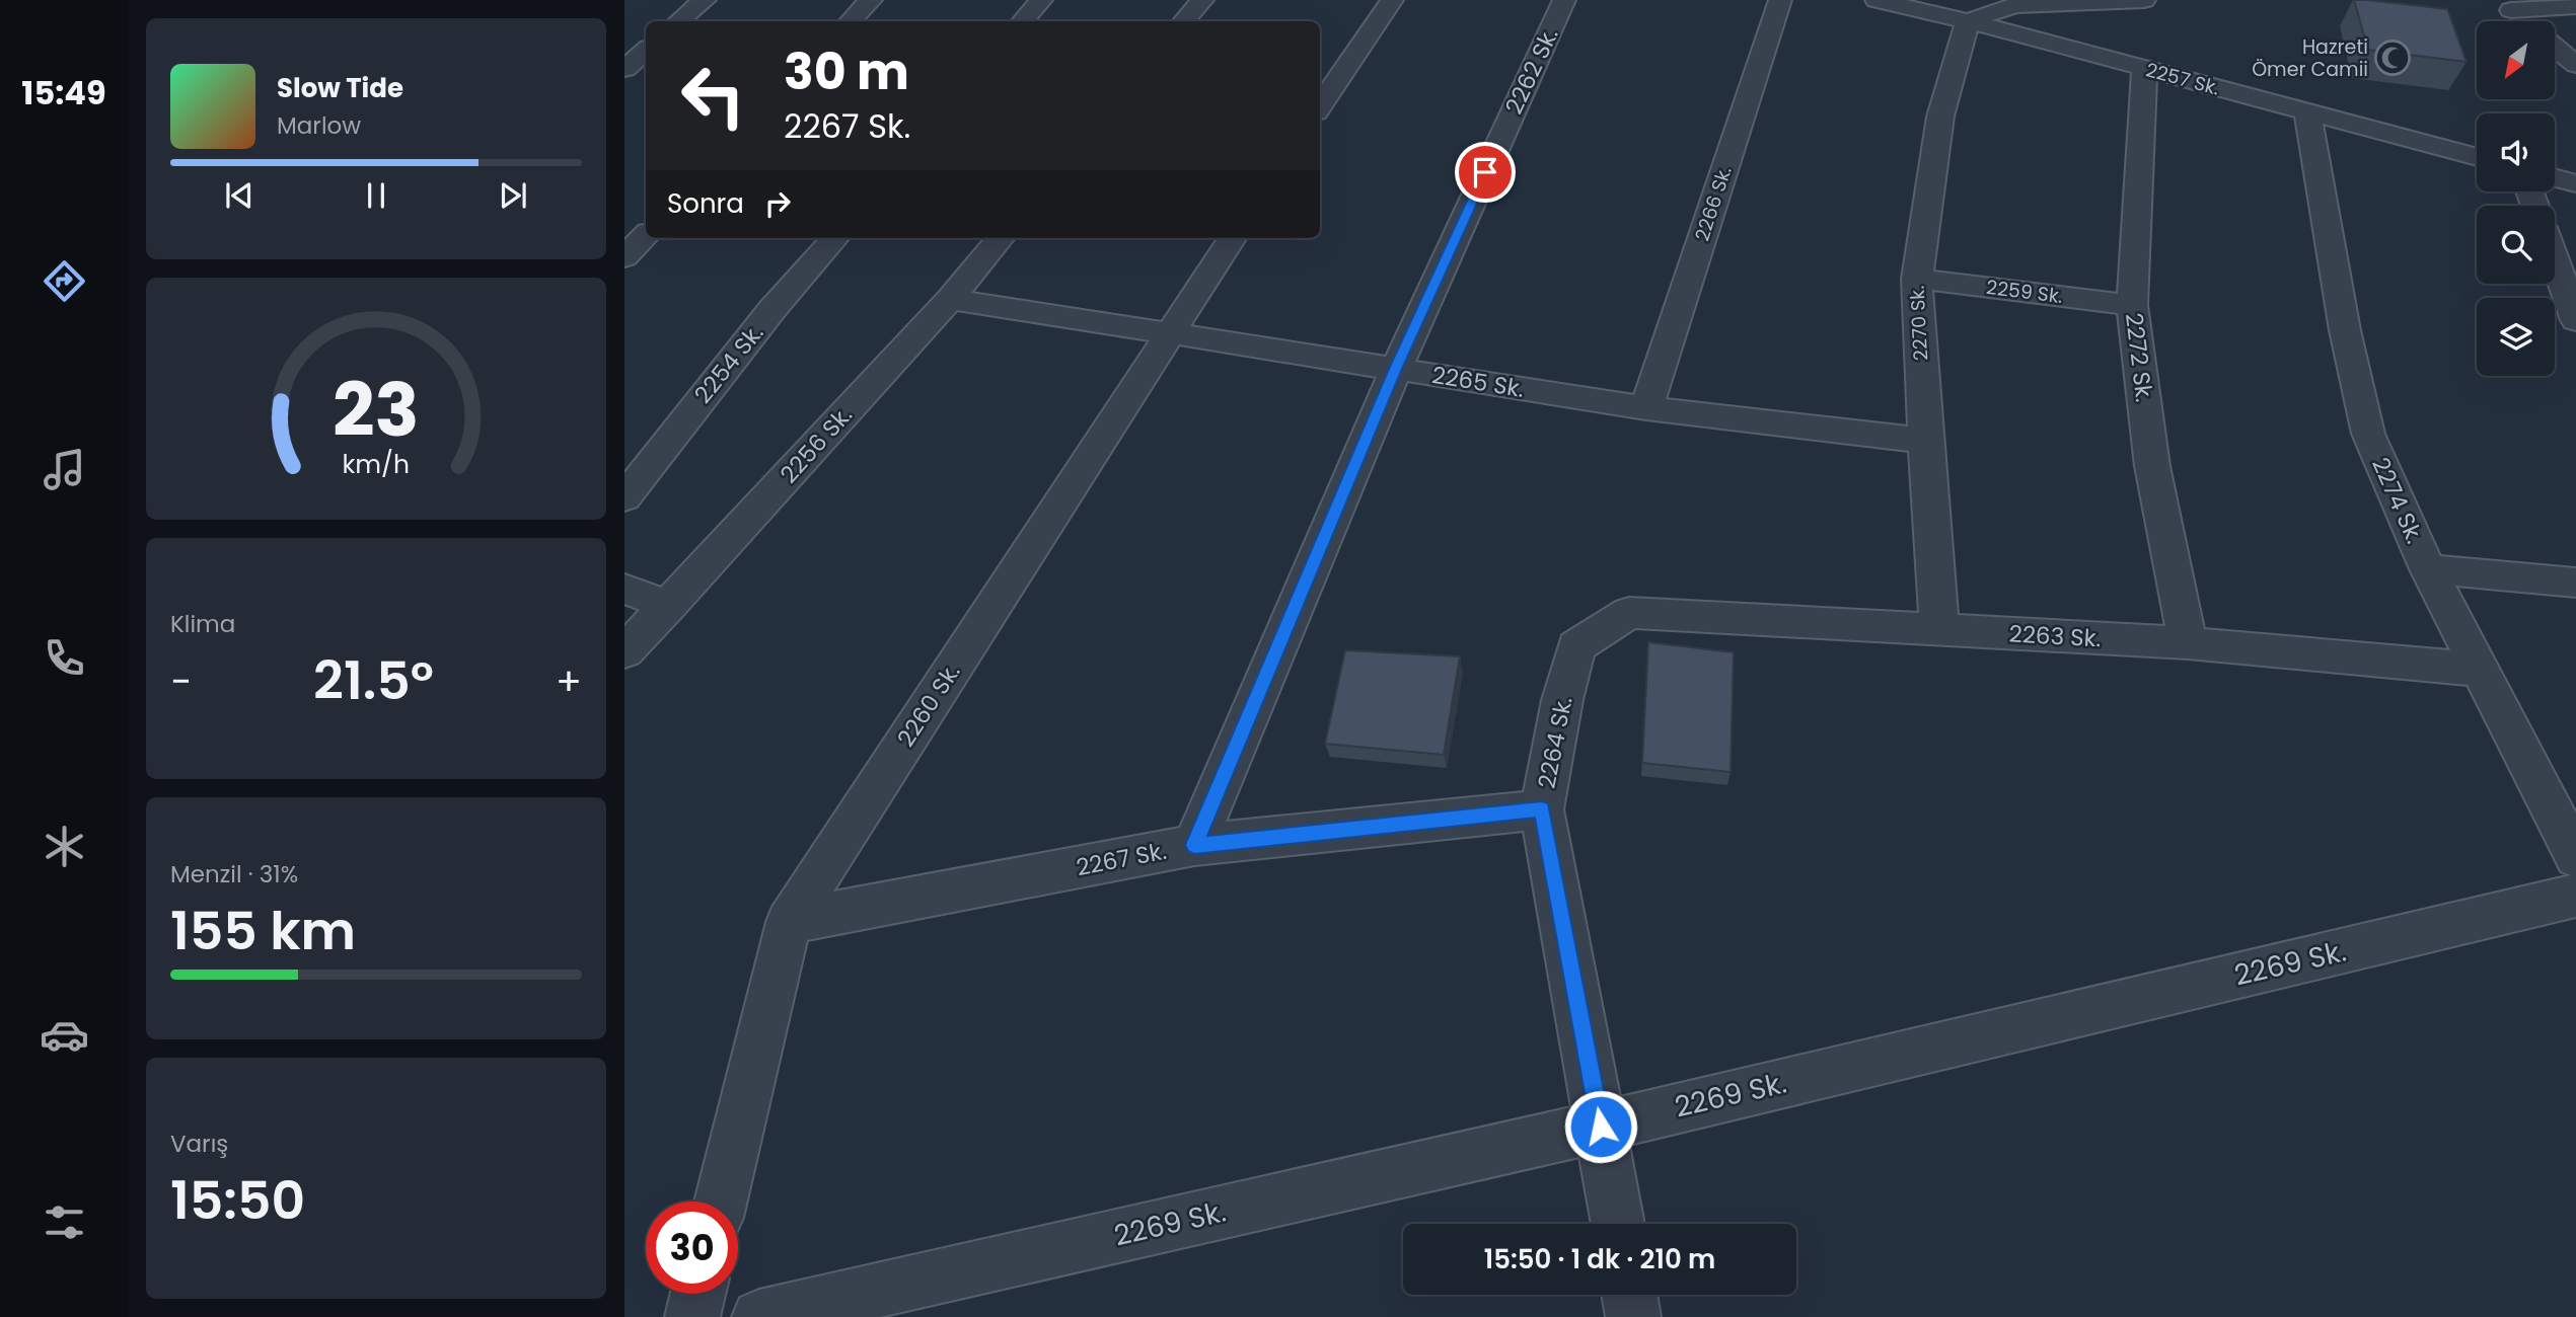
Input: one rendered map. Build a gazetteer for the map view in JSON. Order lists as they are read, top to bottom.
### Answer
{
  "streets": {
    "street": [
      "2262 Sk.",
      "2257 Sk.",
      "2266 Sk.",
      "2259 Sk.",
      "2270 Sk.",
      "2272 Sk.",
      "2254 Sk.",
      "2265 Sk.",
      "2256 Sk.",
      "2274 Sk.",
      "2263 Sk.",
      "2260 Sk.",
      "2264 Sk.",
      "2267 Sk.",
      "2269 Sk."
    ]
  },
  "crossings": [
    ["2262 Sk.", "2265 Sk."],
    ["2262 Sk.", "2267 Sk."],
    ["2257 Sk.", "2270 Sk."],
    ["2257 Sk.", "2272 Sk."],
    ["2257 Sk.", "2274 Sk."],
    ["2266 Sk.", "2265 Sk."],
    ["2259 Sk.", "2270 Sk."],
    ["2259 Sk.", "2272 Sk."],
    ["2270 Sk.", "2265 Sk."],
    ["2270 Sk.", "2263 Sk."],
    ["2272 Sk.", "2263 Sk."],
    ["2265 Sk.", "2256 Sk."],
    ["2265 Sk.", "2260 Sk."],
    ["2274 Sk.", "2263 Sk."],
    ["2263 Sk.", "2264 Sk."],
    ["2260 Sk.", "2267 Sk."],
    ["2264 Sk.", "2267 Sk."],
    ["2264 Sk.", "2269 Sk."]
  ],
  "places": {
    "mosque": ["Hazreti Ömer Camii"]
  },
  "north": "bottom left",
  "page": {
    "tabs": "15:49",
    "turn": ["30 m", "2267 Sk."],
    "song": ["Slow Tide", "Marlow"],
    "then": "Sonra",
    "tile": [
      "Klima",
      ["Menzil · 31%", "155 km"],
      ["Varış", "15:50"]
    ],
    "heat": ["−", "21.5°", "+"],
    "limit": "30",
    "trip": "15:50 · 1 dk · 210 m",
    "gauge": ["23", "km/h"]
  }
}
